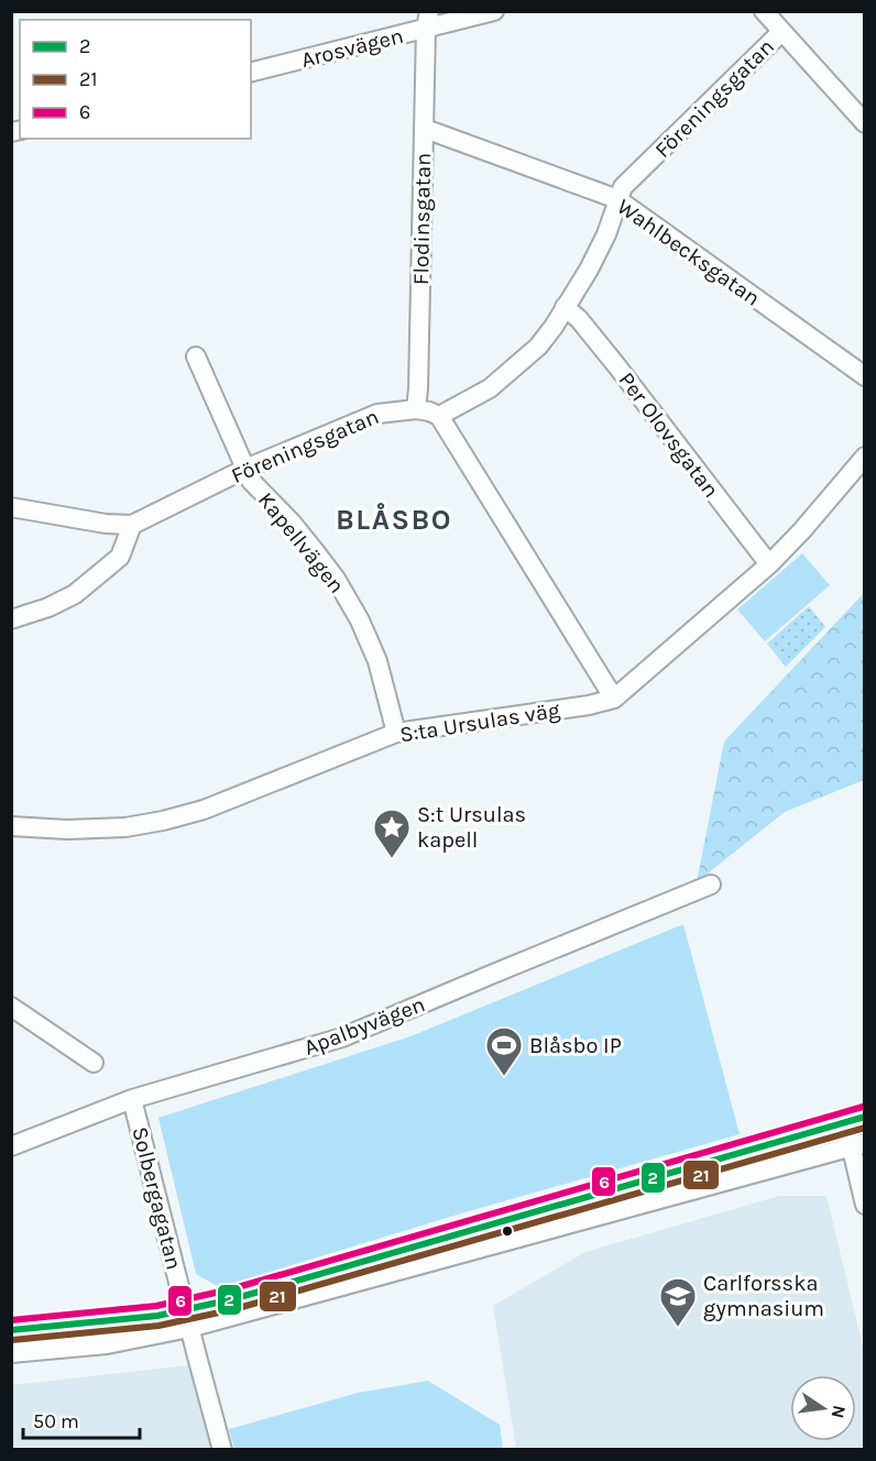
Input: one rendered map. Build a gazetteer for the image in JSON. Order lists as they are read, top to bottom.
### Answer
{
  "streets": {
    "street": [
      "Arosvägen",
      "Föreningsgatan",
      "Flodinsgatan",
      "Wahlbecksgatan",
      "Per Olovsgatan",
      "Kapellvägen",
      "S:ta Ursulas väg",
      "Apalbyvägen",
      "Solbergagatan"
    ]
  },
  "crossings": [
    ["Arosvägen", "Flodinsgatan"],
    ["Föreningsgatan", "Flodinsgatan"],
    ["Föreningsgatan", "Wahlbecksgatan"],
    ["Föreningsgatan", "Per Olovsgatan"],
    ["Föreningsgatan", "Kapellvägen"],
    ["Flodinsgatan", "Wahlbecksgatan"],
    ["Per Olovsgatan", "S:ta Ursulas väg"],
    ["Kapellvägen", "S:ta Ursulas väg"],
    ["Apalbyvägen", "Solbergagatan"]
  ],
  "districts": ["BLÅSBO"],
  "places": {
    "place": ["S:t Ursulas kapell"],
    "sports": ["Blåsbo IP"],
    "school or university": ["Carlforsska gymnasium"]
  },
  "lines": ["transit line 6", "transit line 2", "transit line 21"],
  "legend": ["2", "21", "6"],
  "scale_bar": "50 m",
  "north": "right"
}
